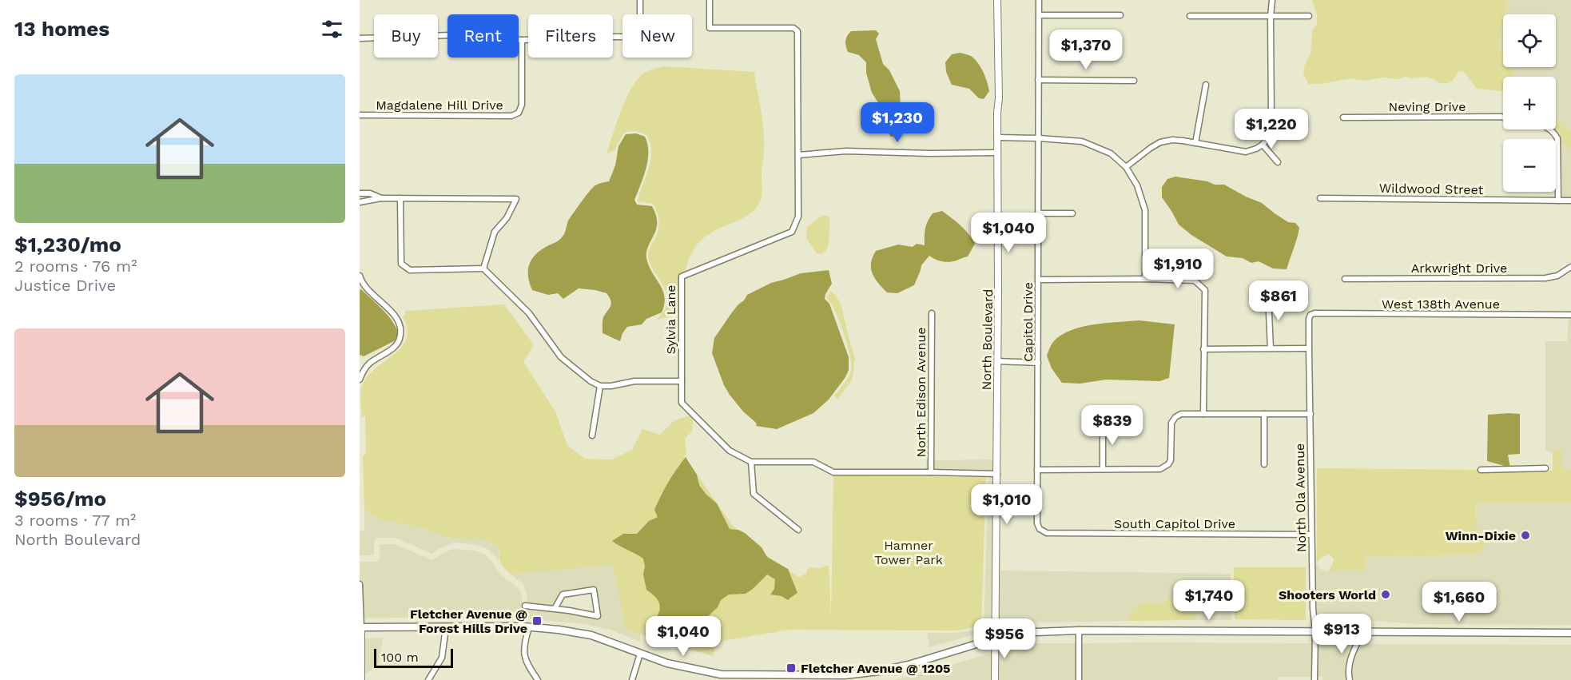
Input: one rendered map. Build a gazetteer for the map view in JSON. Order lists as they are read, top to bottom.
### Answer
{
  "streets": {
    "street": [
      "Magdalene Hill Drive",
      "Neving Drive",
      "Wildwood Street",
      "Arkwright Drive",
      "West 138th Avenue",
      "Sylvia Lane",
      "Capitol Drive",
      "North Boulevard",
      "North Edison Avenue",
      "North Ola Avenue",
      "South Capitol Drive"
    ]
  },
  "crossings": [
    ["West 138th Avenue", "North Ola Avenue"],
    ["Sylvia Lane", "North Boulevard"],
    ["Sylvia Lane", "North Edison Avenue"],
    ["Capitol Drive", "South Capitol Drive"],
    ["North Ola Avenue", "South Capitol Drive"]
  ],
  "parks": ["Hamner Tower Park"],
  "places": {
    "other": ["Winn-Dixie", "Shooters World"],
    "transit": ["Fletcher Avenue @ Forest Hills Drive", "Fletcher Avenue @ 1205"]
  },
  "scale_bar": "100 m",
  "page": {
    "heading": "13 homes",
    "map_buttons": ["+", "−"],
    "chip": [
      "Buy",
      "Rent",
      "Filters",
      "New"
    ],
    "price": [
      "$1,370",
      "$1,230",
      "$1,220",
      "$1,040",
      "$1,910",
      "$861",
      "$839",
      "$1,010",
      "$1,740",
      "$1,660",
      "$913",
      "$1,040",
      "$956"
    ],
    "list": [
      {
        "name": "$1,230/mo",
        "note": "2 rooms · 76 m² · Justice Drive"
      },
      {
        "name": "$956/mo",
        "note": "3 rooms · 77 m² · North Boulevard"
      }
    ],
    "scale": "100 m"
  }
}
